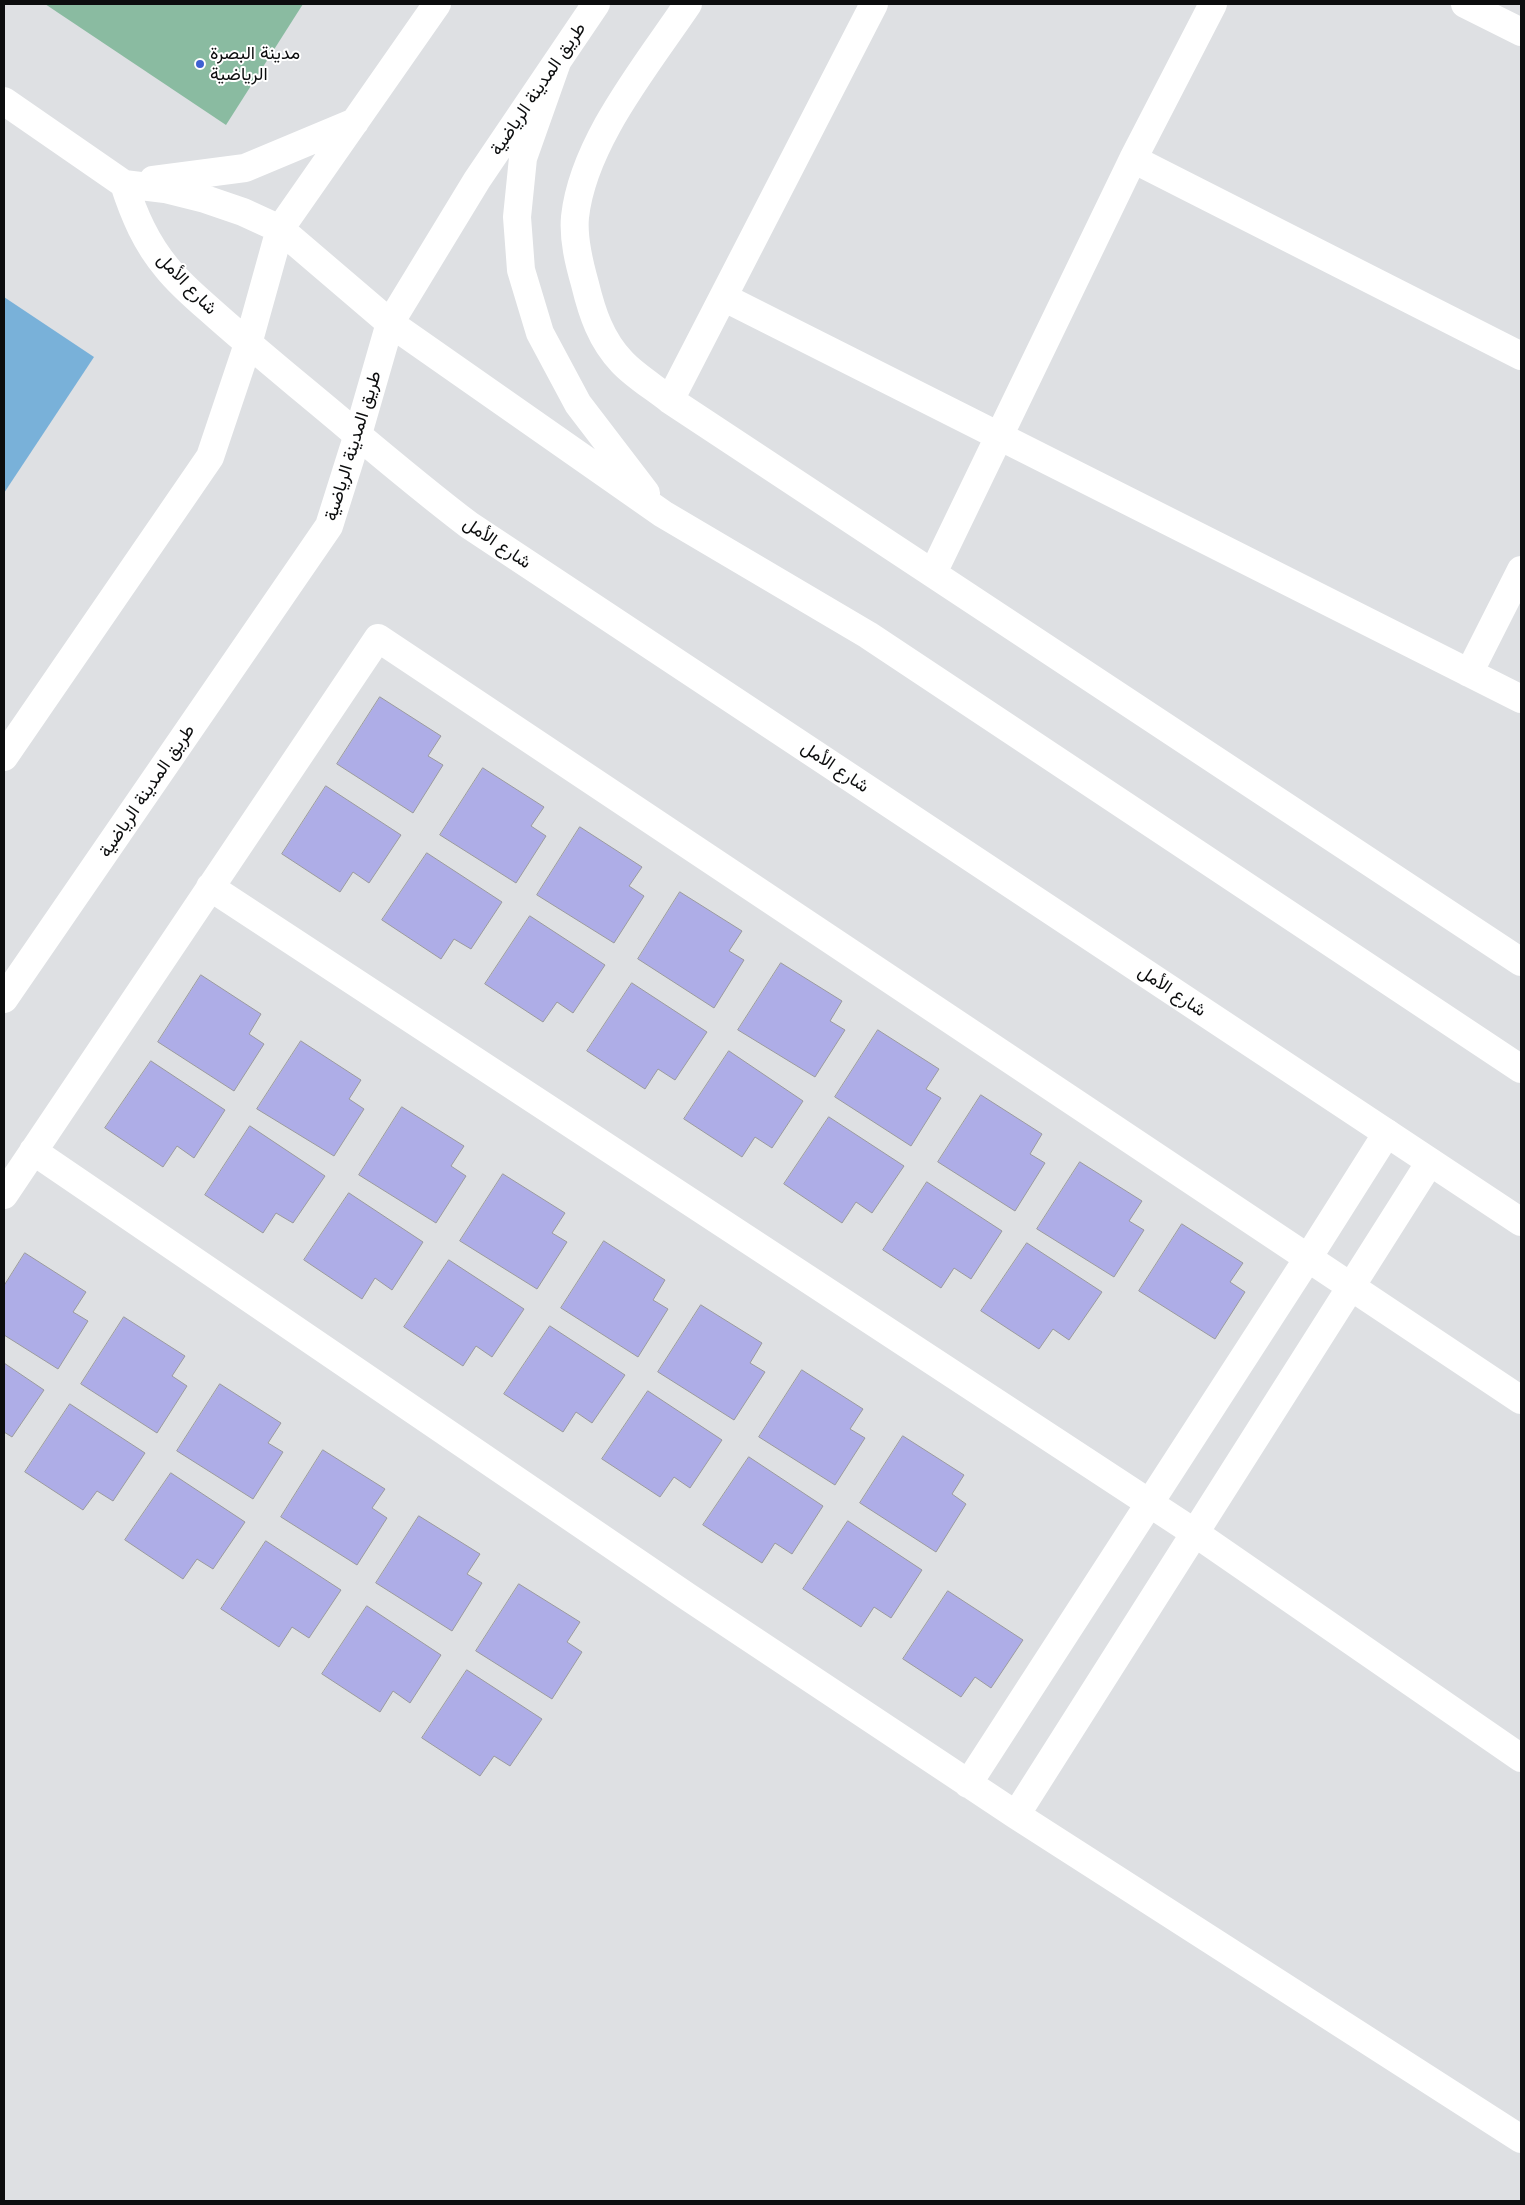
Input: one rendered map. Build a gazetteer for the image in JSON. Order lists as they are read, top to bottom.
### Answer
{
  "streets": {
    "street": ["طريق المدينة الرياضية", "شارع الأمل"]
  },
  "crossings": [
    ["طريق المدينة الرياضية", "شارع الأمل"]
  ],
  "places": ["مدينة البصرة الرياضية"]
}
